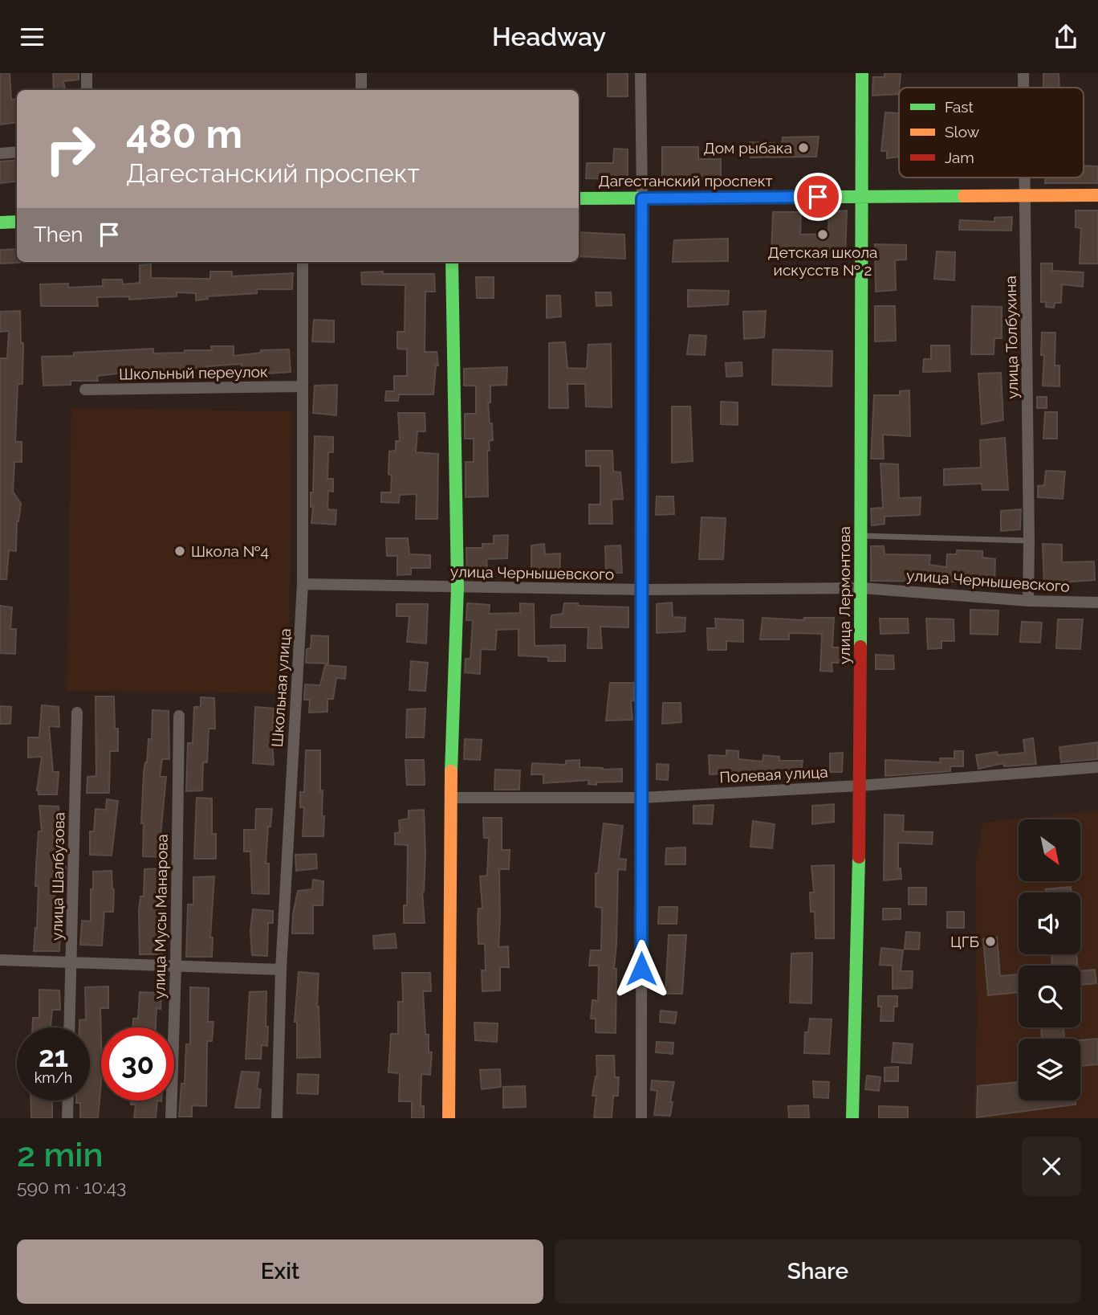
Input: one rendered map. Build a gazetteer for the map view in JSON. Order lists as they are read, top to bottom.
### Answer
{
  "streets": {
    "main road": ["Дагестанский проспект", "улица Лермонтова"],
    "street": [
      "улица Толбухина",
      "Школьный переулок",
      "улица Чернышевского",
      "Школьная улица",
      "Полевая улица",
      "улица Шалбузова",
      "улица Мусы Манарова"
    ]
  },
  "crossings": [
    ["Дагестанский проспект", "улица Толбухина"],
    ["Дагестанский проспект", "улица Лермонтова"],
    ["улица Толбухина", "улица Чернышевского"],
    ["Школьный переулок", "Школьная улица"],
    ["улица Чернышевского", "улица Лермонтова"],
    ["улица Чернышевского", "Школьная улица"],
    ["улица Лермонтова", "Полевая улица"]
  ],
  "places": [
    "Дом рыбака",
    "Детская школа искусств № 2",
    "Школа №4",
    "ЦГБ"
  ],
  "legend": ["Fast", "Slow", "Jam"],
  "north": "bottom right",
  "page": {
    "header": "Headway",
    "turn": ["480 m", "Дагестанский проспект"],
    "then": "Then",
    "speed": "21 km/h",
    "limit": "30",
    "heading": ["2 min", "590 m · 10:43"],
    "buttons": ["Exit", "Share"]
  }
}
